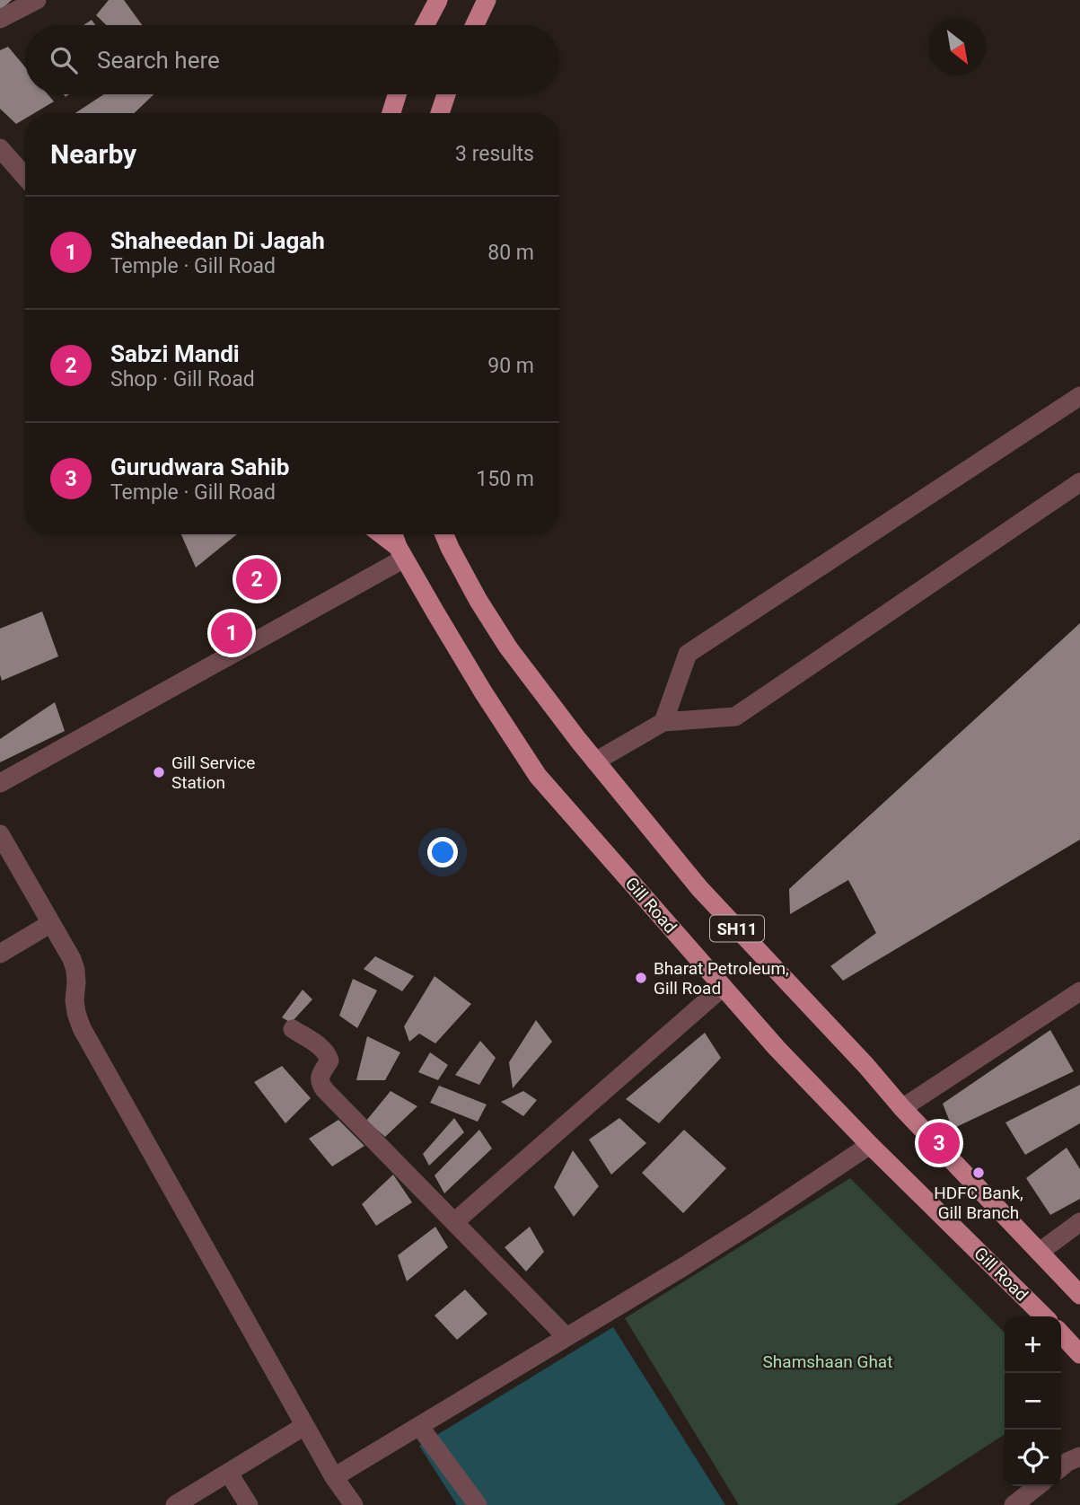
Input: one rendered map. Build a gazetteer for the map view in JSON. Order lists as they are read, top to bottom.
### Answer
{
  "streets": {
    "main road": ["Gill Road", "SH11"]
  },
  "crossings": [
    ["Gill Road", "SH11"]
  ],
  "parks": ["Shamshaan Ghat"],
  "places": ["Gill Service Station", "Bharat Petroleum, Gill Road", "HDFC Bank, Gill Branch"],
  "north": "bottom right",
  "page": {
    "search": "Search here",
    "heading": ["Nearby", "3 results"],
    "list": [
      {
        "mark": "1",
        "name": "Shaheedan Di Jagah",
        "note": "Temple · Gill Road",
        "value": "80 m"
      },
      {
        "mark": "2",
        "name": "Sabzi Mandi",
        "note": "Shop · Gill Road",
        "value": "90 m"
      },
      {
        "mark": "3",
        "name": "Gurudwara Sahib",
        "note": "Temple · Gill Road",
        "value": "150 m"
      }
    ],
    "pins": ["2", "1", "3"],
    "map_buttons": ["+", "−"]
  }
}
